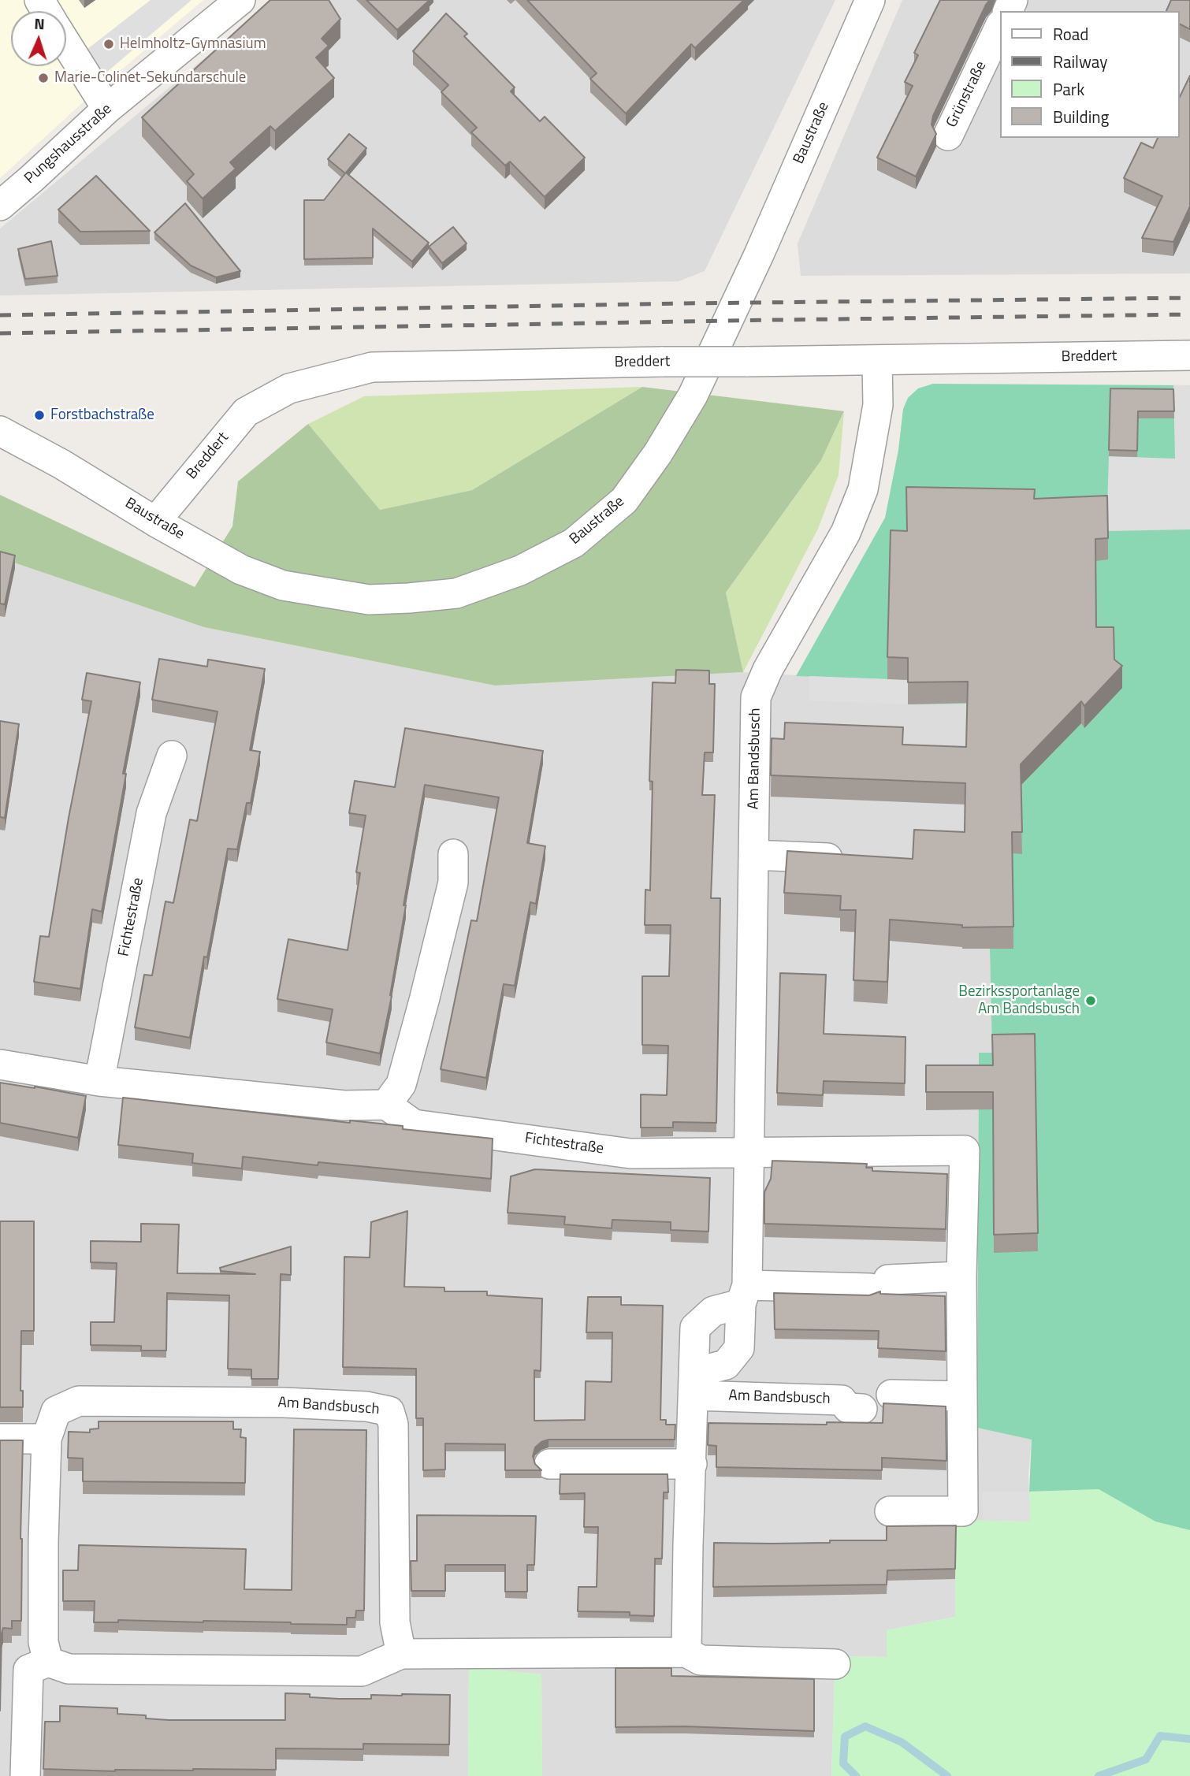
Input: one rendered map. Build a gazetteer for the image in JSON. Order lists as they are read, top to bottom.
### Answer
{
  "streets": {
    "street": [
      "Grünstraße",
      "Baustraße",
      "Pungshausstraße",
      "Breddert",
      "Am Bandsbusch",
      "Fichtestraße"
    ]
  },
  "crossings": [
    ["Baustraße", "Breddert"],
    ["Breddert", "Am Bandsbusch"],
    ["Am Bandsbusch", "Fichtestraße"]
  ],
  "places": [
    "Helmholtz-Gymnasium",
    "Marie-Colinet-Sekundarschule",
    "Forstbachstraße",
    "Bezirkssportanlage Am Bandsbusch"
  ],
  "legend": [
    "Road",
    "Railway",
    "Park",
    "Building"
  ],
  "north": "top"
}
